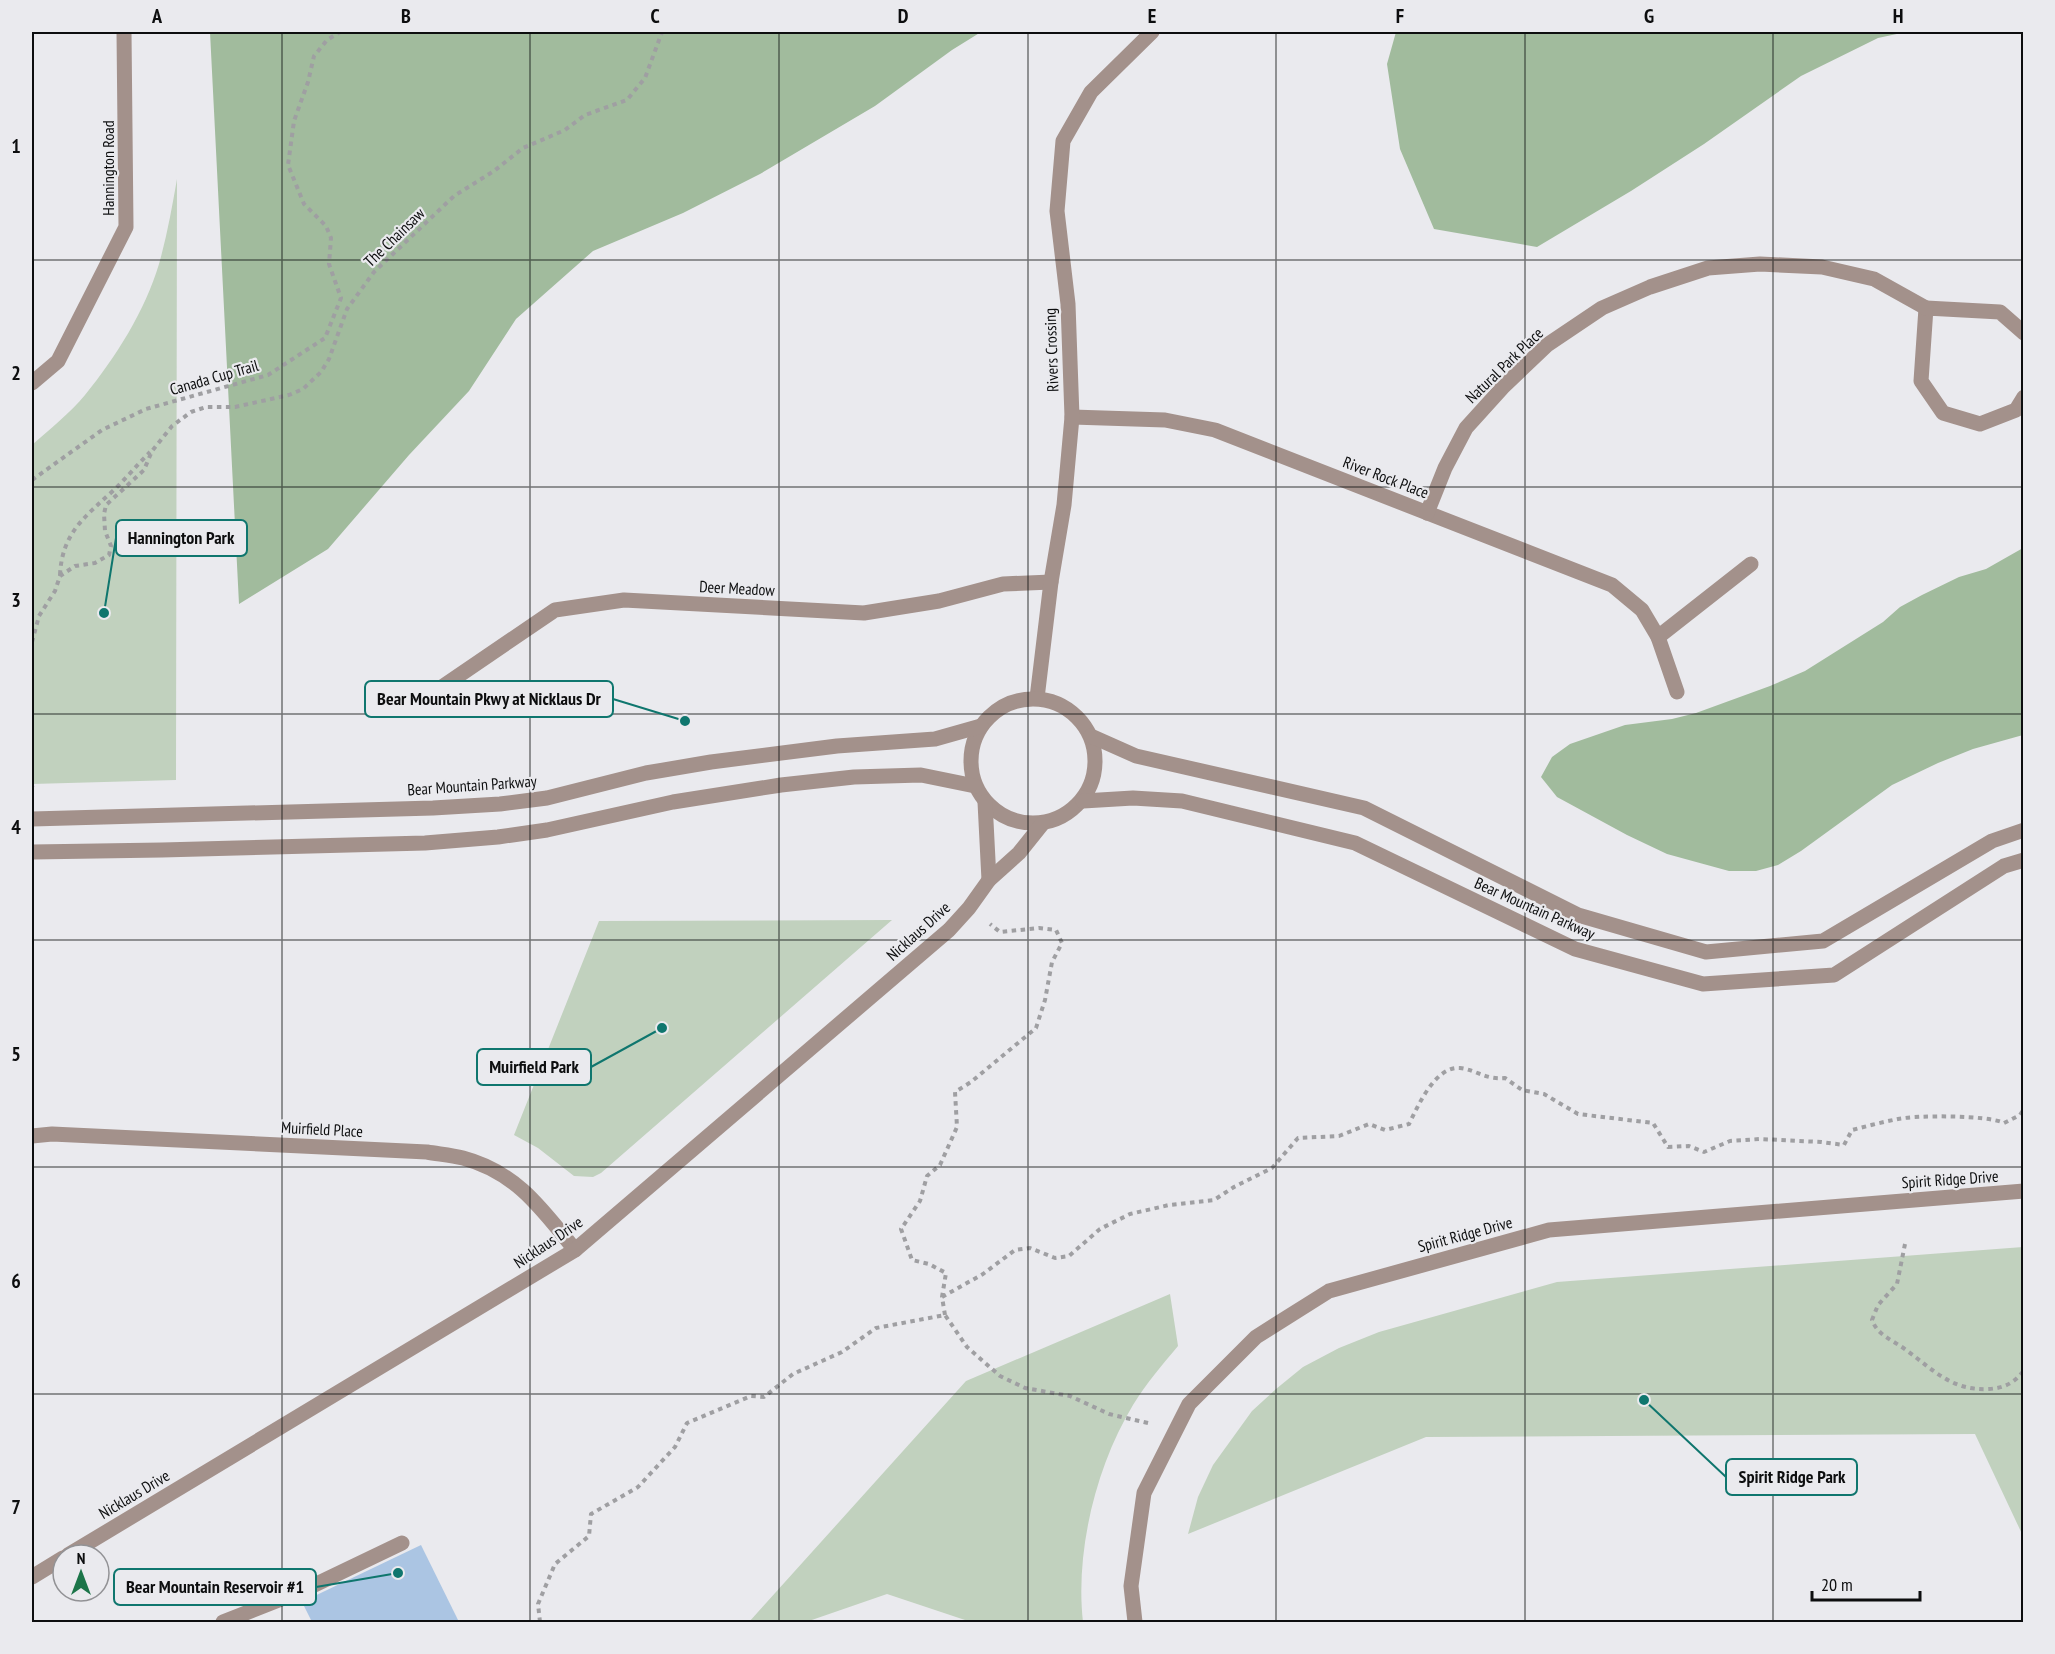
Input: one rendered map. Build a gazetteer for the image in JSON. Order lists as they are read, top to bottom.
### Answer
{
  "streets": {
    "street": [
      "Hannington Road",
      "Rivers Crossing",
      "Natural Park Place",
      "River Rock Place",
      "Deer Meadow",
      "Bear Mountain Parkway",
      "Nicklaus Drive",
      "Muirfield Place",
      "Spirit Ridge Drive"
    ],
    "path": ["The Chainsaw", "Canada Cup Trail"]
  },
  "crossings": [
    ["Rivers Crossing", "River Rock Place"],
    ["Rivers Crossing", "Deer Meadow"],
    ["Rivers Crossing", "Bear Mountain Parkway"],
    ["Rivers Crossing", "Nicklaus Drive"],
    ["Natural Park Place", "River Rock Place"],
    ["Bear Mountain Parkway", "Nicklaus Drive"],
    ["Nicklaus Drive", "Muirfield Place"]
  ],
  "places": [
    "Hannington Park",
    "Bear Mountain Pkwy at Nicklaus Dr",
    "Muirfield Park",
    "Spirit Ridge Park",
    "Bear Mountain Reservoir #1"
  ],
  "scale_bar": "20 m",
  "north": "top",
  "grid": {
    "columns": [
      "A",
      "B",
      "C",
      "D",
      "E",
      "F",
      "G",
      "H"
    ],
    "rows": [
      "1",
      "2",
      "3",
      "4",
      "5",
      "6",
      "7"
    ]
  }
}
